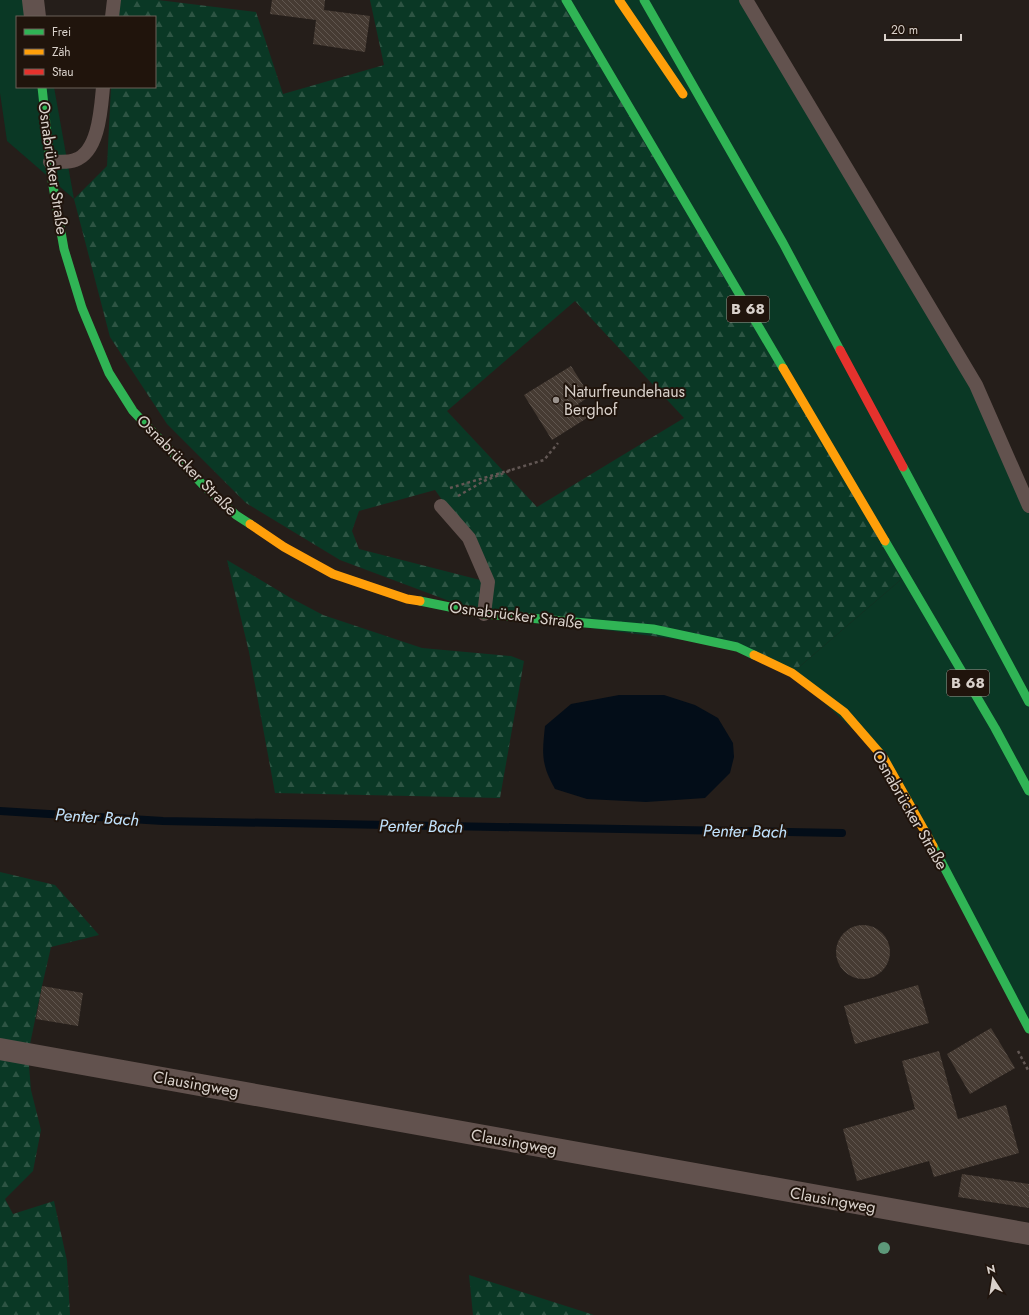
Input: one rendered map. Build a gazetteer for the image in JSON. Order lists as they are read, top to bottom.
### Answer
{
  "streets": {
    "main road": ["Osnabrücker Straße", "B 68"],
    "street": ["Clausingweg"]
  },
  "water": ["Penter Bach"],
  "places": ["Naturfreundehaus Berghof"],
  "legend": ["Frei", "Zäh", "Stau"],
  "scale_bar": "20 m",
  "north": "top"
}
